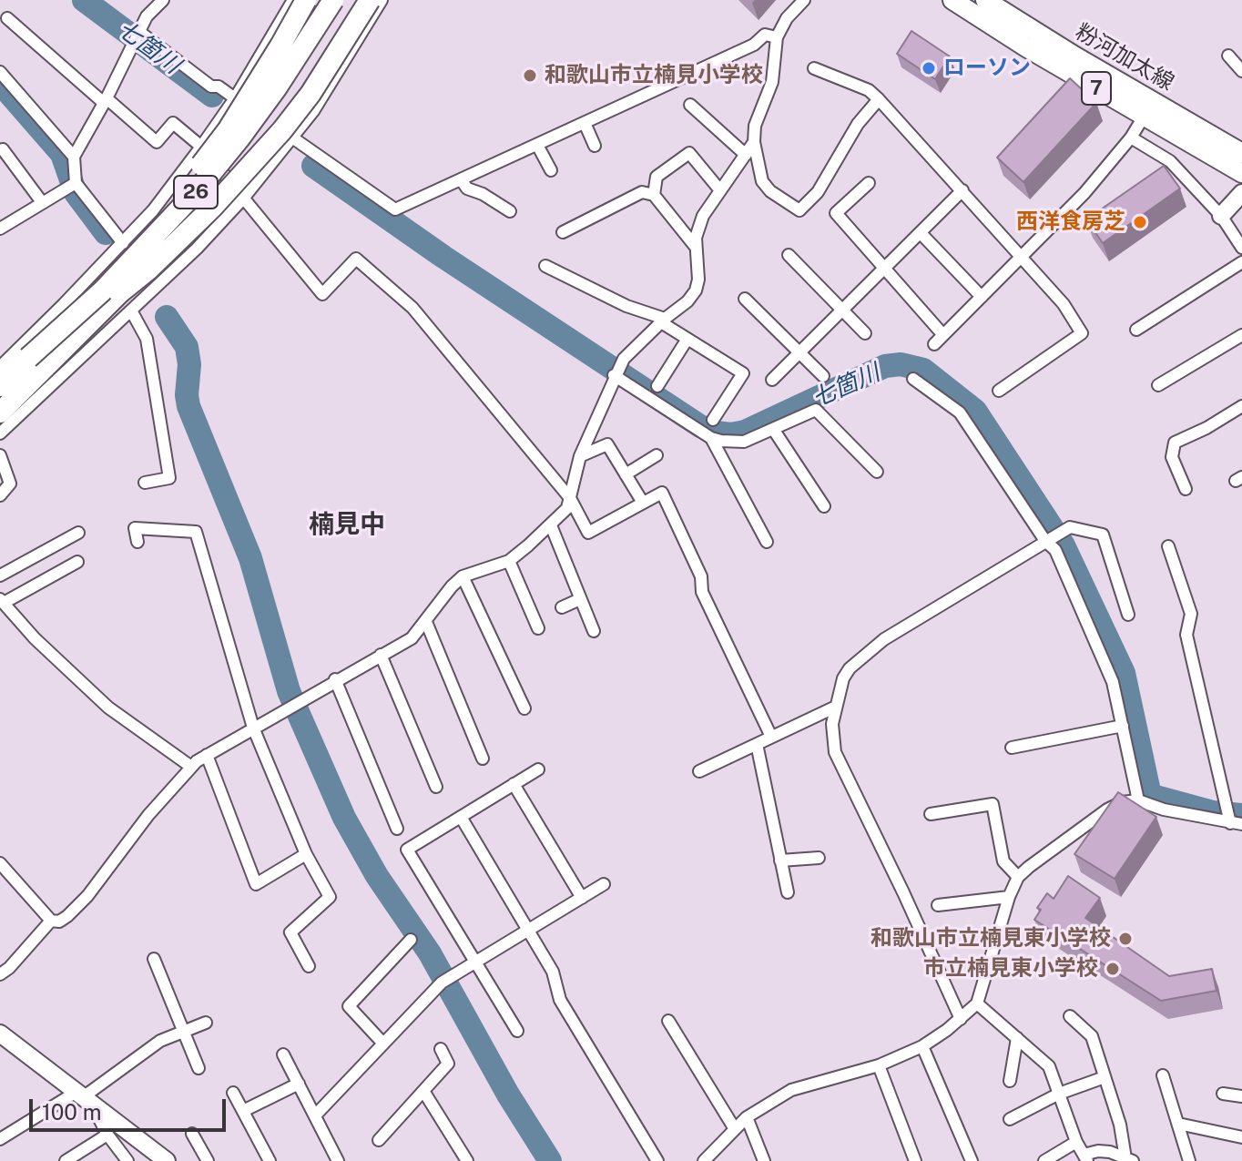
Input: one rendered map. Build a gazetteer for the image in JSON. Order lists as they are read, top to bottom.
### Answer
{
  "streets": {
    "highway": ["26"],
    "main road": ["粉河加太線", "7"]
  },
  "districts": ["楠見中"],
  "water": ["七箇川"],
  "places": [
    "ローソン",
    "和歌山市立楠見小学校",
    "西洋食房芝",
    "和歌山市立楠見東小学校",
    "市立楠見東小学校"
  ],
  "scale_bar": "100 m"
}
